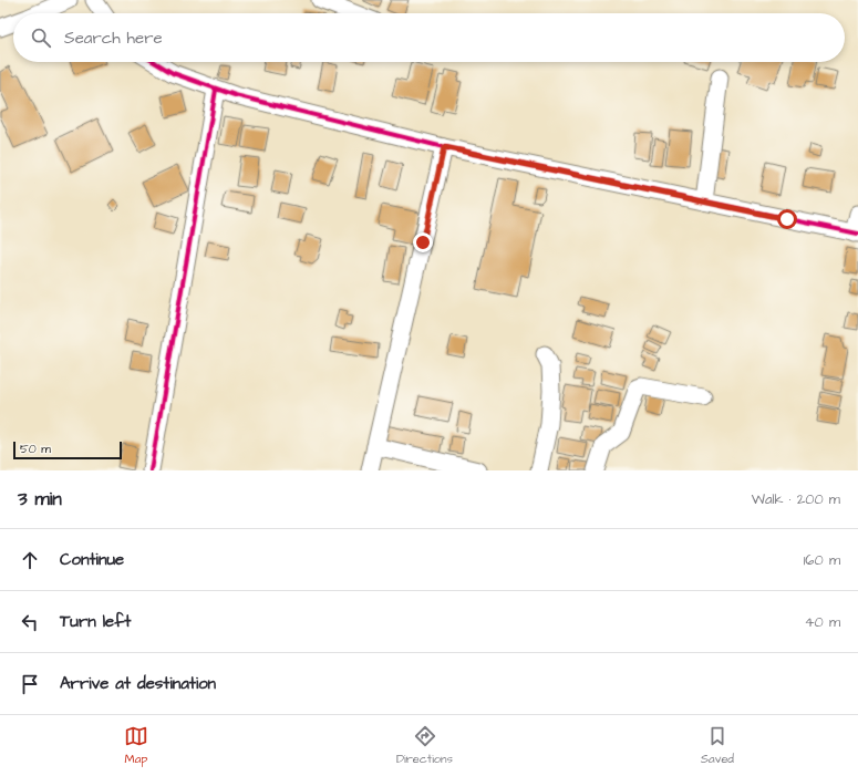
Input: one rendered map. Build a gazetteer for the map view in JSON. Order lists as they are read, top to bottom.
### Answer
{
  "scale_bar": "50 m",
  "page": {
    "search": "Search here",
    "scale": "50 m",
    "heading": ["3 min", "Walk · 200 m"],
    "list": [
      ["Continue", "160 m"],
      ["Turn left", "40 m"],
      "Arrive at destination"
    ],
    "nav": ["Map", "Directions", "Saved"]
  }
}
